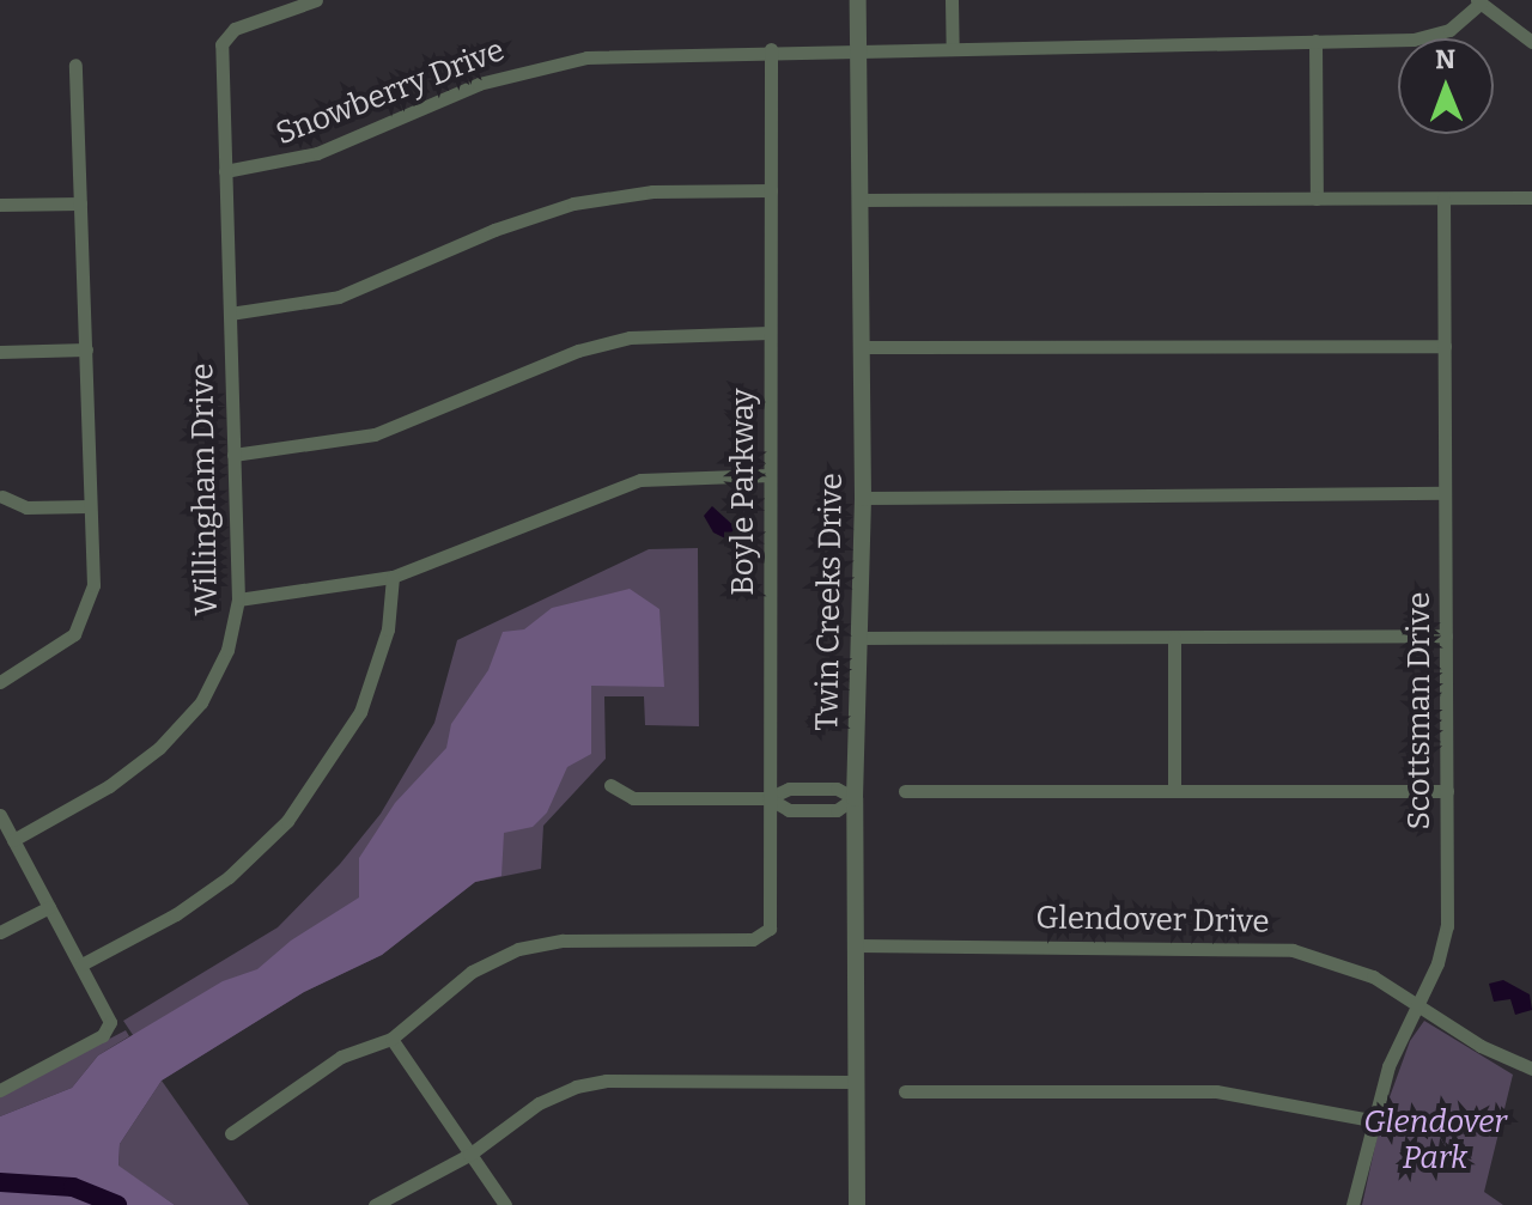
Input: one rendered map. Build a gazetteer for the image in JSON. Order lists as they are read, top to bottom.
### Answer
{
  "streets": {
    "street": [
      "Snowberry Drive",
      "Willingham Drive",
      "Boyle Parkway",
      "Twin Creeks Drive",
      "Scottsman Drive",
      "Glendover Drive"
    ]
  },
  "crossings": [
    ["Snowberry Drive", "Willingham Drive"],
    ["Snowberry Drive", "Boyle Parkway"],
    ["Snowberry Drive", "Twin Creeks Drive"],
    ["Twin Creeks Drive", "Glendover Drive"],
    ["Scottsman Drive", "Glendover Drive"]
  ],
  "parks": ["Glendover Park"],
  "north": "top"
}
